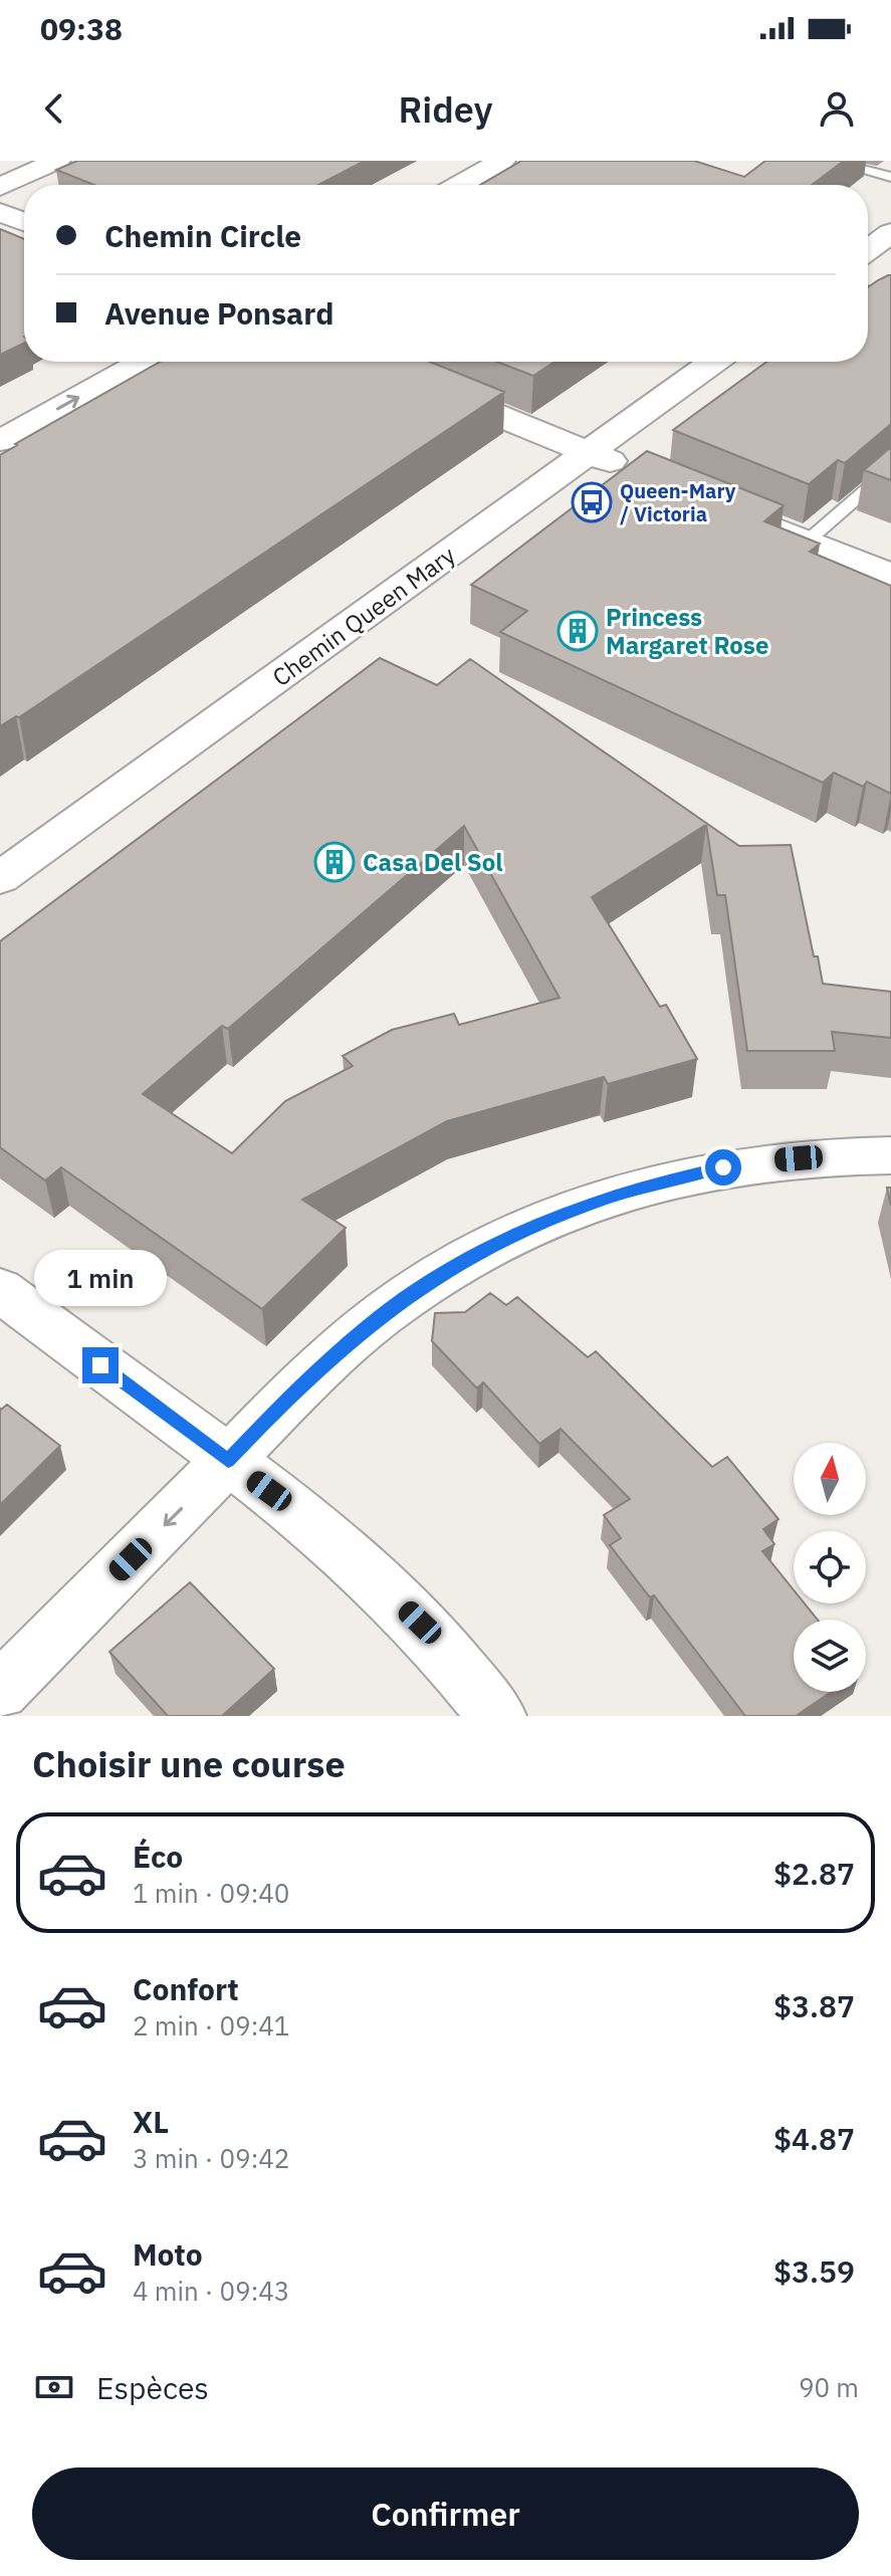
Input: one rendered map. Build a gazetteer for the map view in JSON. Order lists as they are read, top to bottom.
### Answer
{
  "streets": {
    "street": ["Chemin Queen Mary"]
  },
  "places": {
    "bus stop": ["Queen-Mary / Victoria"],
    "building": ["Princess Margaret Rose", "Casa Del Sol"]
  },
  "north": "top",
  "page": {
    "status": "09:38",
    "header": "Ridey",
    "banner": ["Chemin Circle", "Avenue Ponsard"],
    "bubble": "1 min",
    "heading": "Choisir une course",
    "list": [
      {
        "name": "Éco",
        "note": "1 min · 09:40",
        "value": "$2.87"
      },
      {
        "name": "Confort",
        "note": "2 min · 09:41",
        "value": "$3.87"
      },
      {
        "name": "XL",
        "note": "3 min · 09:42",
        "value": "$4.87"
      },
      {
        "name": "Moto",
        "note": "4 min · 09:43",
        "value": "$3.59"
      }
    ],
    "pay": ["Espèces", "90 m"],
    "buttons": "Confirmer"
  }
}
